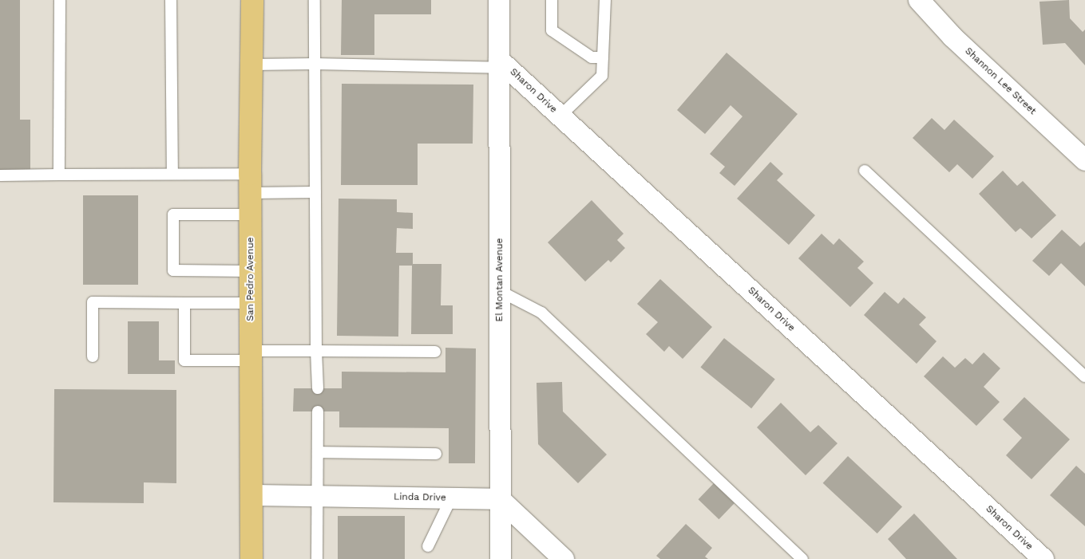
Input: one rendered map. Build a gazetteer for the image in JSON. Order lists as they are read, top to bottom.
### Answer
{
  "streets": {
    "main road": ["San Pedro Avenue"],
    "street": [
      "Shannon Lee Street",
      "Sharon Drive",
      "El Montan Avenue",
      "Linda Drive"
    ]
  },
  "crossings": [
    ["Sharon Drive", "El Montan Avenue"],
    ["San Pedro Avenue", "Linda Drive"],
    ["El Montan Avenue", "Linda Drive"]
  ]
}
